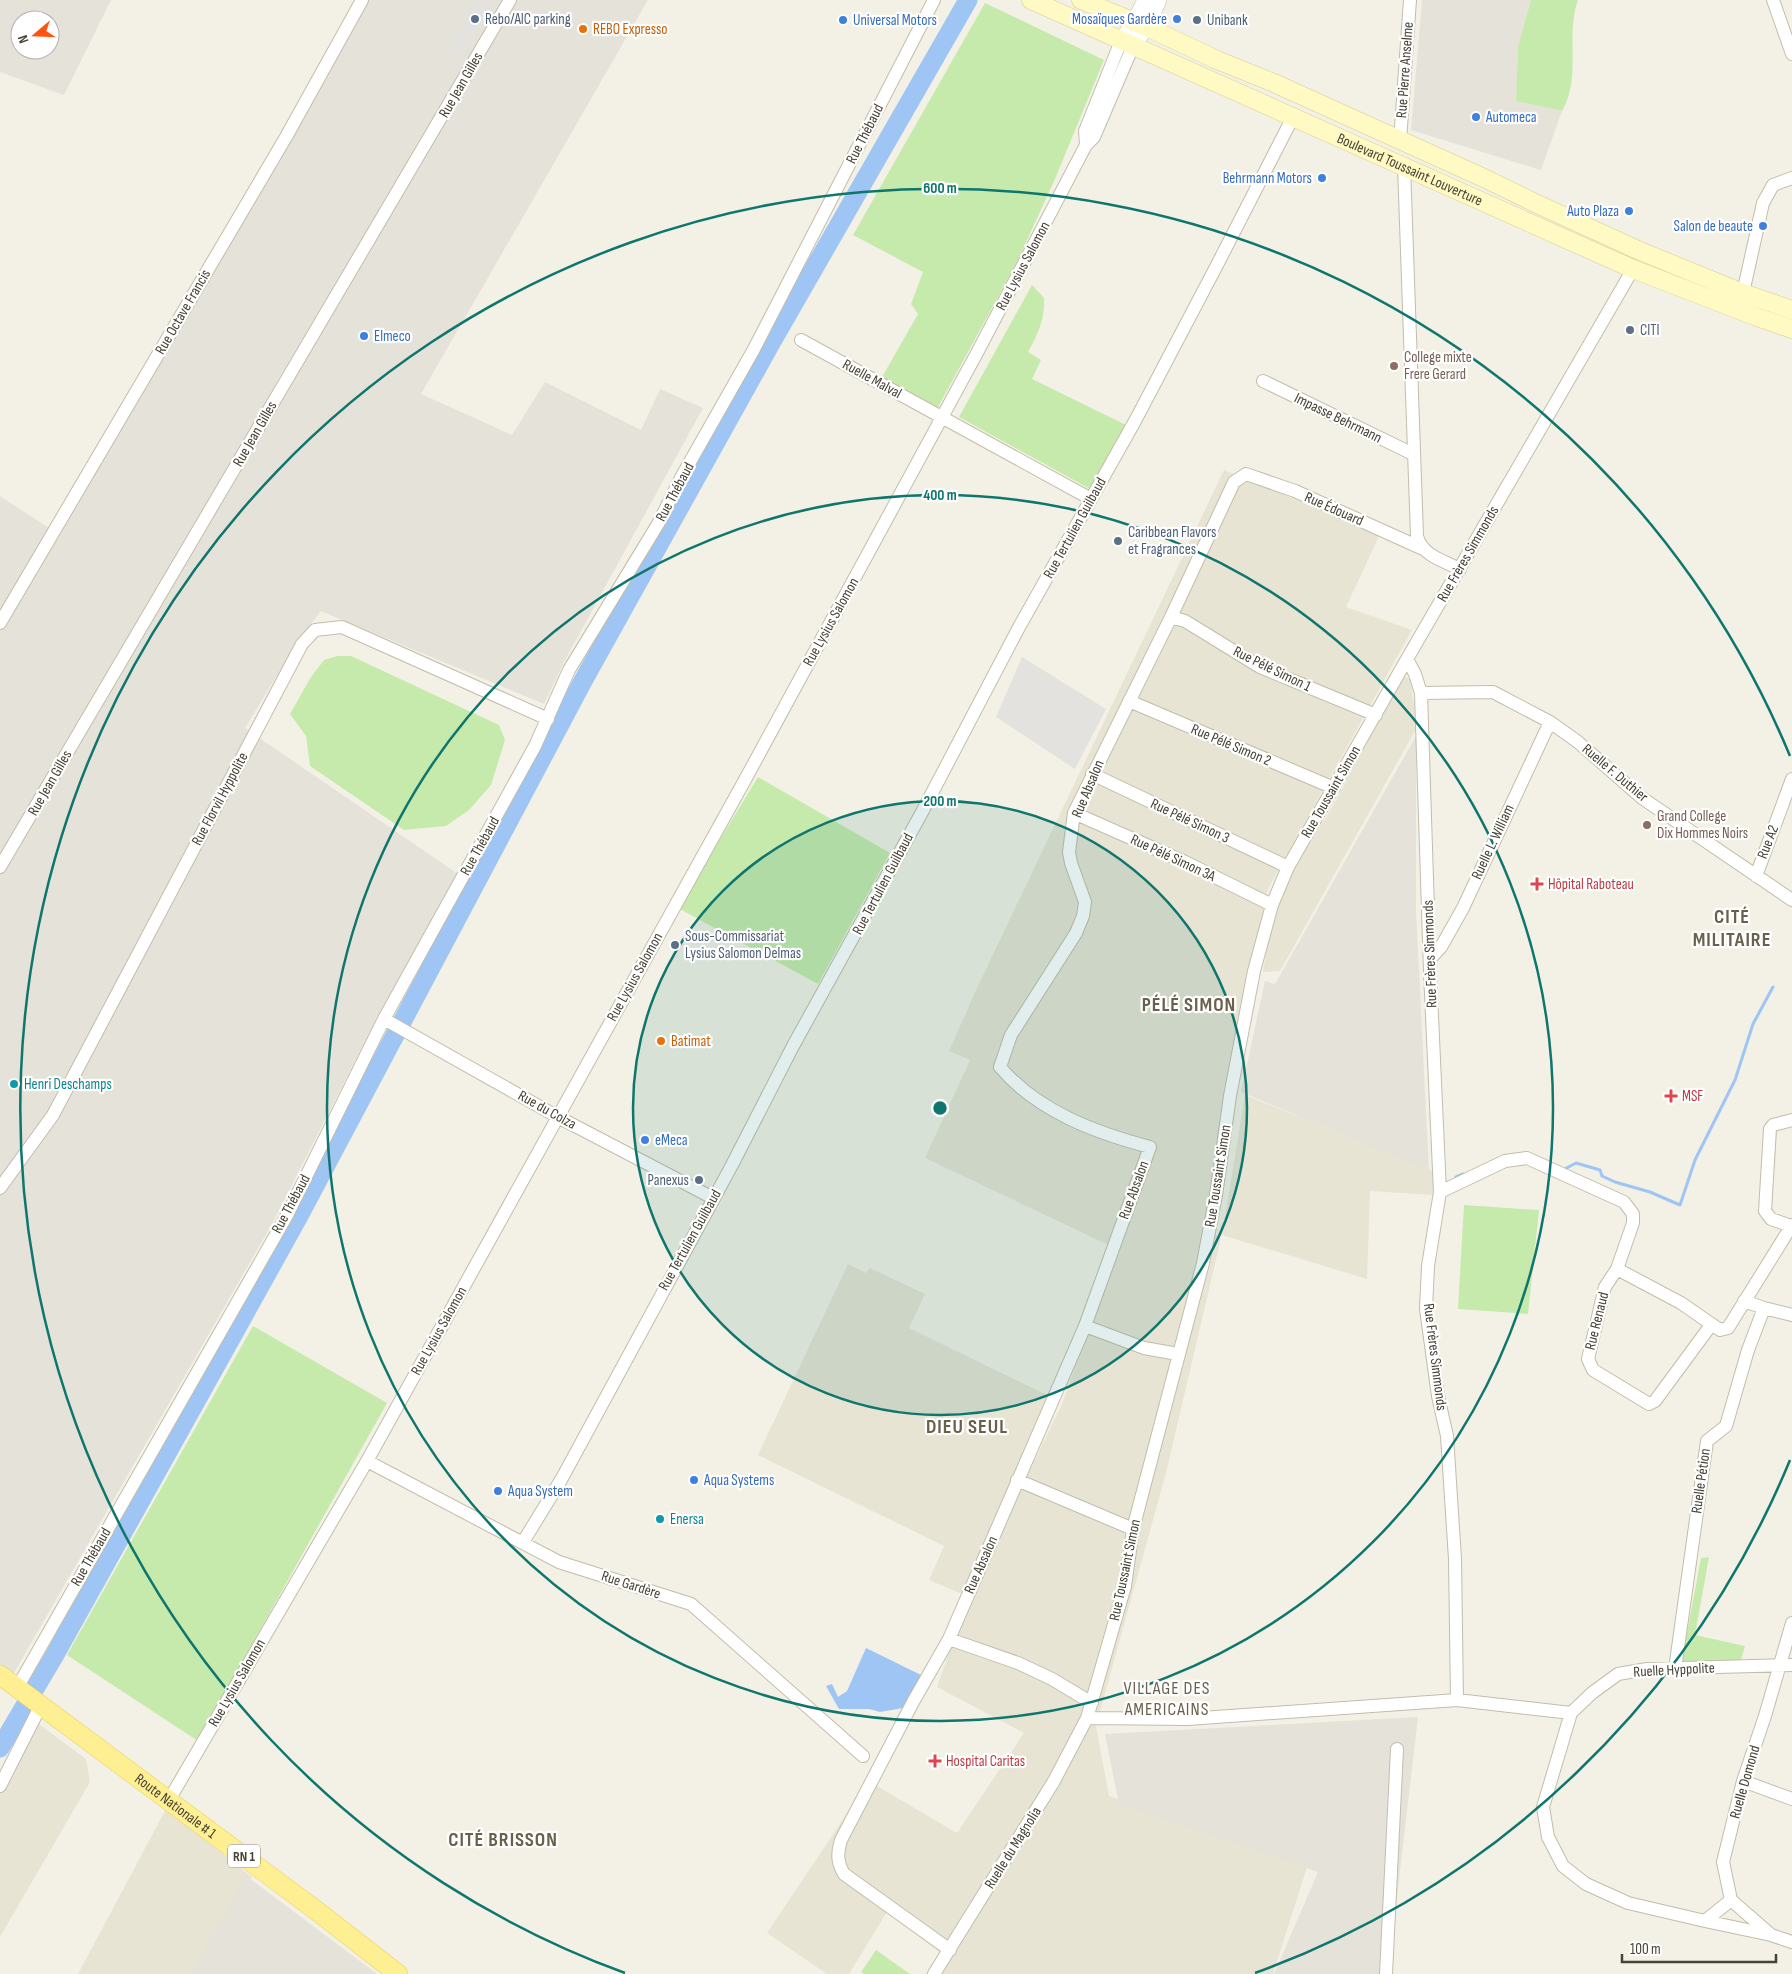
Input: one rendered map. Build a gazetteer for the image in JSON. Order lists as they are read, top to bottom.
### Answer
{
  "streets": {
    "main road": ["Boulevard Toussaint Louverture", "Route Nationale # 1", "RN 1"],
    "street": [
      "Rue Pierre Anselme",
      "Rue Jean Gilles",
      "Rue Thébaud",
      "Rue Lysius Salomon",
      "Rue Octave Francis",
      "Ruelle Malval",
      "Impasse Behrmann",
      "Rue Édouard",
      "Rue Tertulien Guilbaud",
      "Rue Frères Simmonds",
      "Rue Pélé Simon 1",
      "Rue Pélé Simon 2",
      "Ruelle F. Duthier",
      "Rue Absalon",
      "Rue Toussaint Simon",
      "Rue Florvil Hyppolite",
      "Rue Pélé Simon 3",
      "Ruelle L. William",
      "Rue A2",
      "Rue Pélé Simon 3A",
      "Rue du Colza",
      "Rue Renaud",
      "Ruelle Pétion",
      "Rue Gardère",
      "Ruelle Hyppolite",
      "Ruelle Domond",
      "Ruelle du Magnolia"
    ]
  },
  "crossings": [
    ["Rue Pierre Anselme", "Boulevard Toussaint Louverture"],
    ["Rue Thébaud", "Rue Florvil Hyppolite"],
    ["Rue Thébaud", "Rue du Colza"],
    ["Rue Thébaud", "Route Nationale # 1"],
    ["Boulevard Toussaint Louverture", "Rue Lysius Salomon"],
    ["Boulevard Toussaint Louverture", "Rue Tertulien Guilbaud"],
    ["Boulevard Toussaint Louverture", "Rue Frères Simmonds"],
    ["Rue Lysius Salomon", "Ruelle Malval"],
    ["Rue Lysius Salomon", "Rue du Colza"],
    ["Rue Lysius Salomon", "Rue Gardère"],
    ["Rue Lysius Salomon", "Route Nationale # 1"],
    ["Ruelle Malval", "Rue Tertulien Guilbaud"],
    ["Rue Édouard", "Rue Frères Simmonds"],
    ["Rue Édouard", "Rue Absalon"],
    ["Rue Tertulien Guilbaud", "Rue du Colza"],
    ["Rue Tertulien Guilbaud", "Rue Gardère"],
    ["Rue Frères Simmonds", "Ruelle F. Duthier"],
    ["Rue Frères Simmonds", "Rue Toussaint Simon"],
    ["Rue Frères Simmonds", "Ruelle L. William"],
    ["Rue Frères Simmonds", "Rue Renaud"],
    ["Rue Pélé Simon 1", "Rue Absalon"],
    ["Rue Pélé Simon 1", "Rue Toussaint Simon"],
    ["Rue Pélé Simon 2", "Rue Absalon"],
    ["Rue Pélé Simon 2", "Rue Toussaint Simon"],
    ["Ruelle F. Duthier", "Ruelle L. William"],
    ["Ruelle F. Duthier", "Rue A2"],
    ["Rue Absalon", "Rue Pélé Simon 3"],
    ["Rue Absalon", "Rue Pélé Simon 3A"],
    ["Rue Absalon", "Ruelle du Magnolia"],
    ["Rue Toussaint Simon", "Rue Pélé Simon 3"],
    ["Rue Toussaint Simon", "Rue Pélé Simon 3A"],
    ["Rue Toussaint Simon", "Ruelle du Magnolia"],
    ["Ruelle Pétion", "Ruelle Hyppolite"],
    ["Ruelle Hyppolite", "Ruelle Domond"]
  ],
  "districts": [
    "CITÉ MILITAIRE",
    "PÉLÉ SIMON",
    "DIEU SEUL",
    "VILLAGE DES AMERICAINS",
    "CITÉ BRISSON"
  ],
  "places": {
    "other": [
      "Rebo/AIC parking",
      "Mosaïques Gardère",
      "Universal Motors",
      "Unibank",
      "REBO Expresso",
      "Automeca",
      "Behrmann Motors",
      "Auto Plaza",
      "Salon de beaute",
      "CITI",
      "Elmeco",
      "College mixte Frere Gerard",
      "Caribbean Flavors et Fragrances",
      "Grand College Dix Hommes Noirs",
      "Sous-Commissariat Lysius Salomon Delmas",
      "Batimat",
      "Henri Deschamps",
      "eMeca",
      "Panexus",
      "Aqua Systems",
      "Aqua System",
      "Enersa"
    ],
    "health": ["Hôpital Raboteau", "MSF", "Hospital Caritas"]
  },
  "scale_bar": "100 m",
  "north": "left",
  "rings": ["600 m", "400 m", "200 m"]
}
